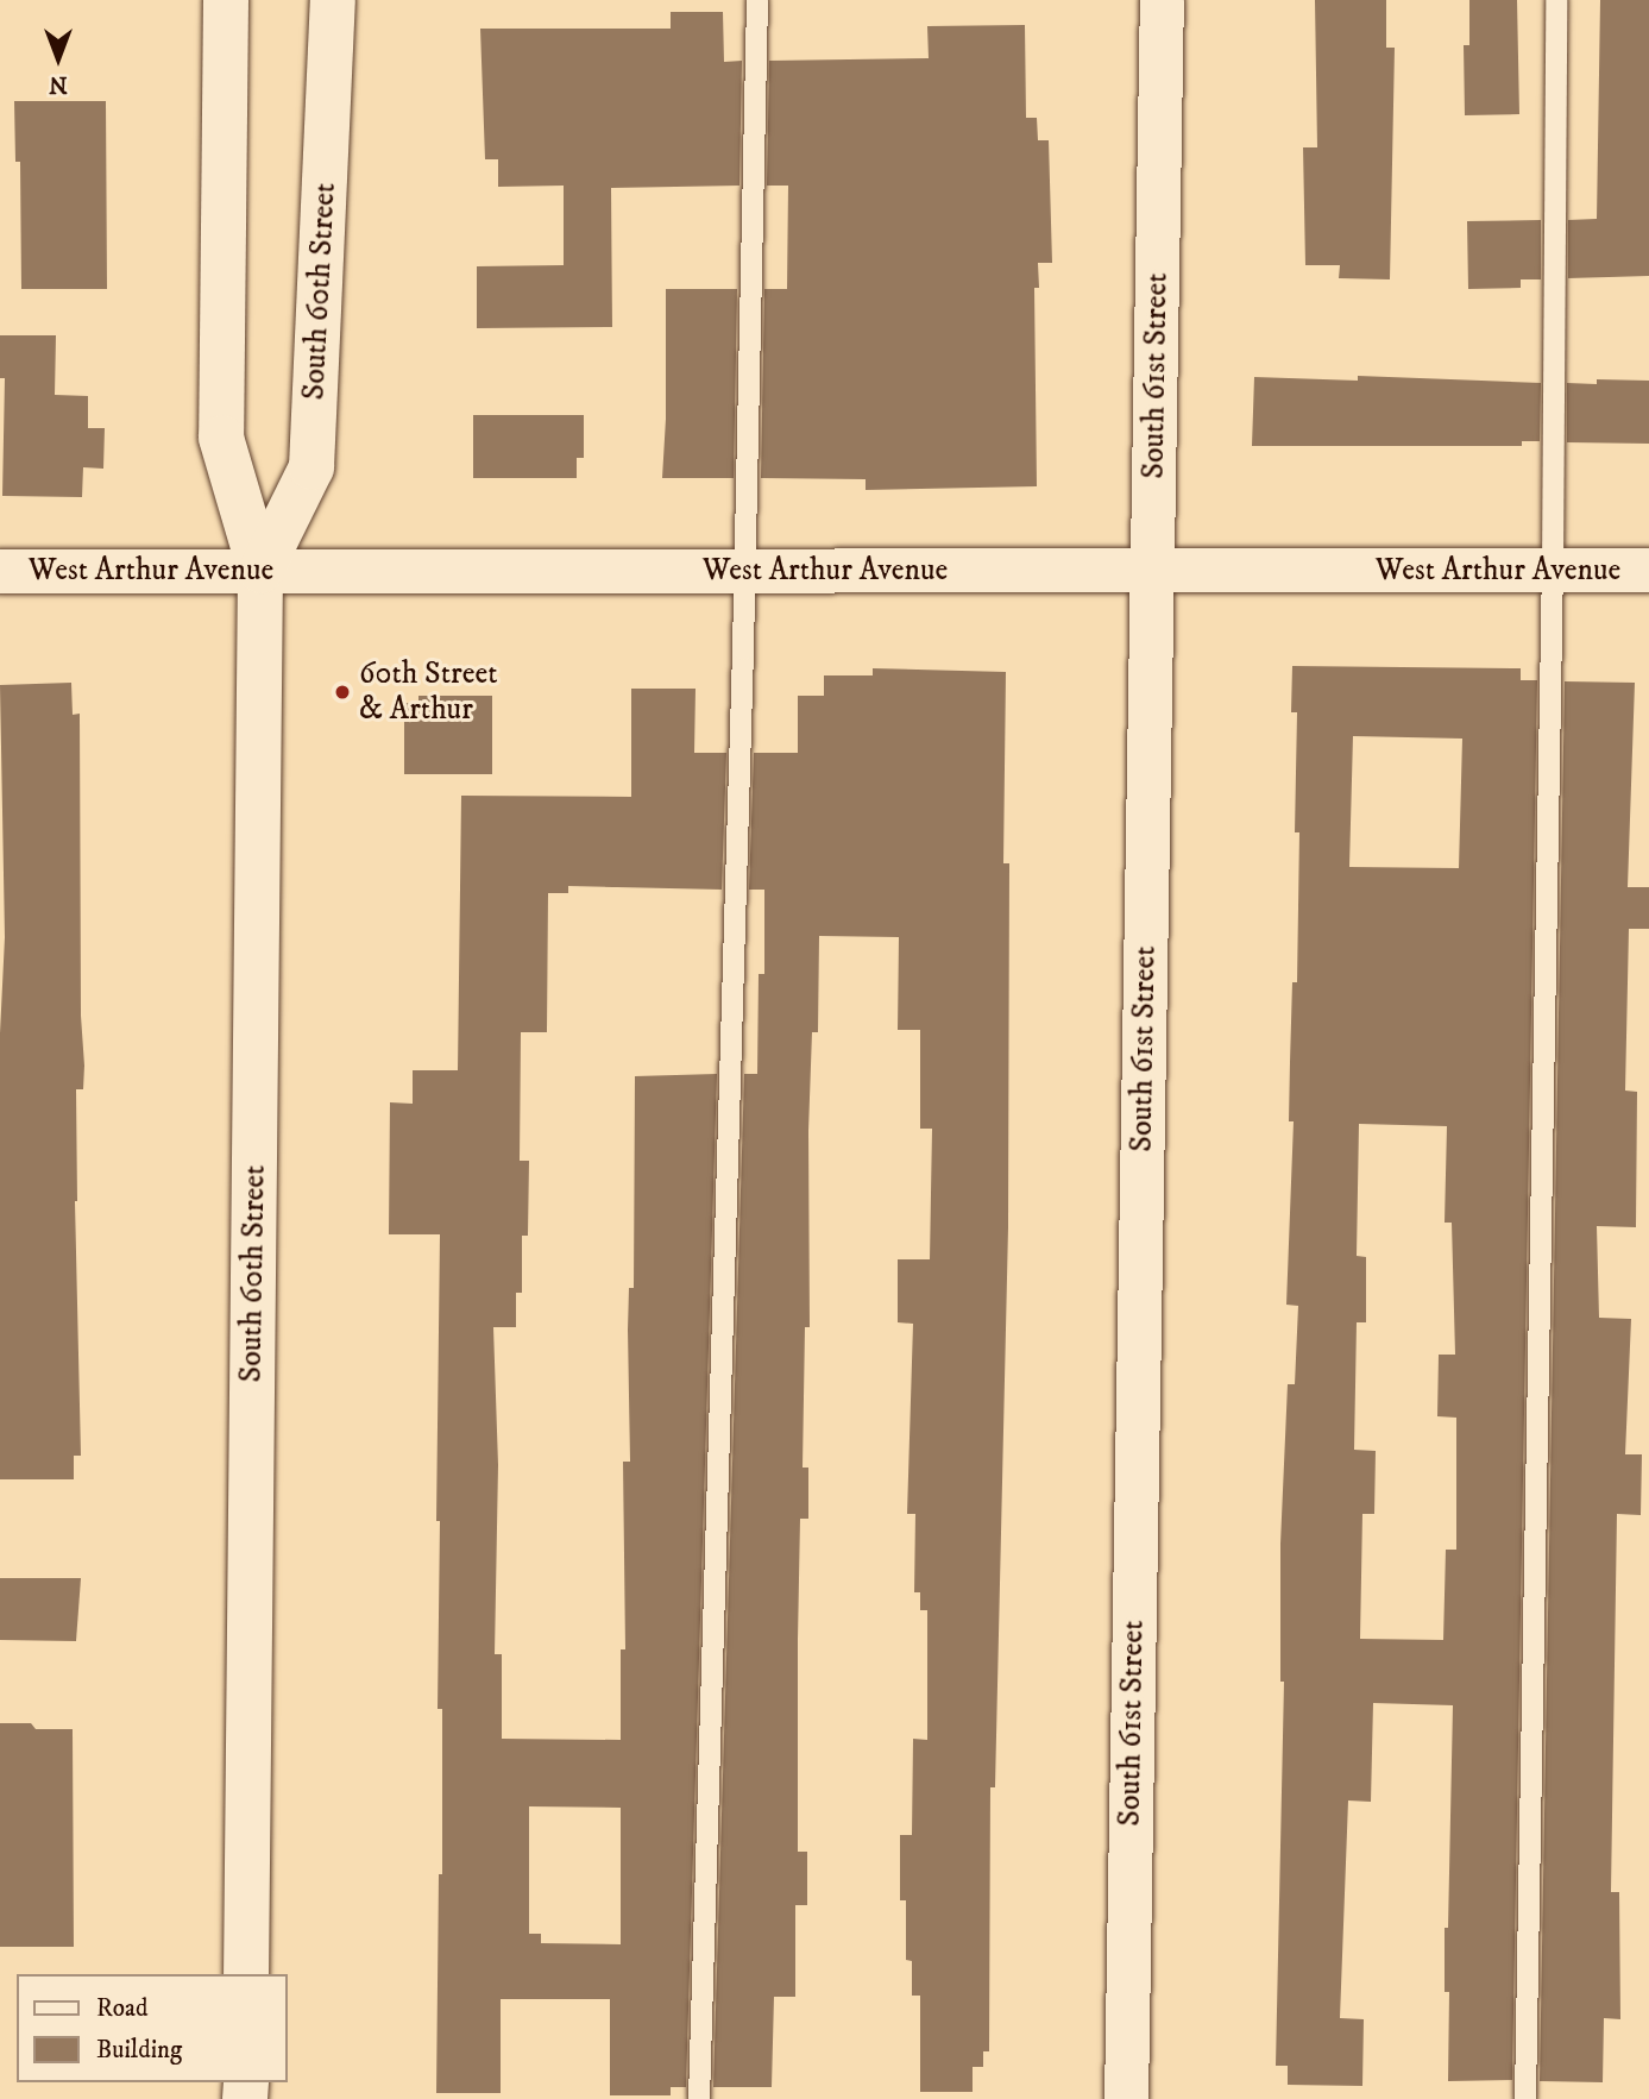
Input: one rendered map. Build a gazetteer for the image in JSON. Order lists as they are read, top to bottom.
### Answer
{
  "streets": {
    "main road": ["South 60th Street"],
    "street": ["South 61st Street", "West Arthur Avenue"]
  },
  "crossings": [
    ["South 60th Street", "West Arthur Avenue"],
    ["South 61st Street", "West Arthur Avenue"]
  ],
  "places": ["60th Street & Arthur"],
  "legend": ["Road", "Building"],
  "north": "bottom"
}
